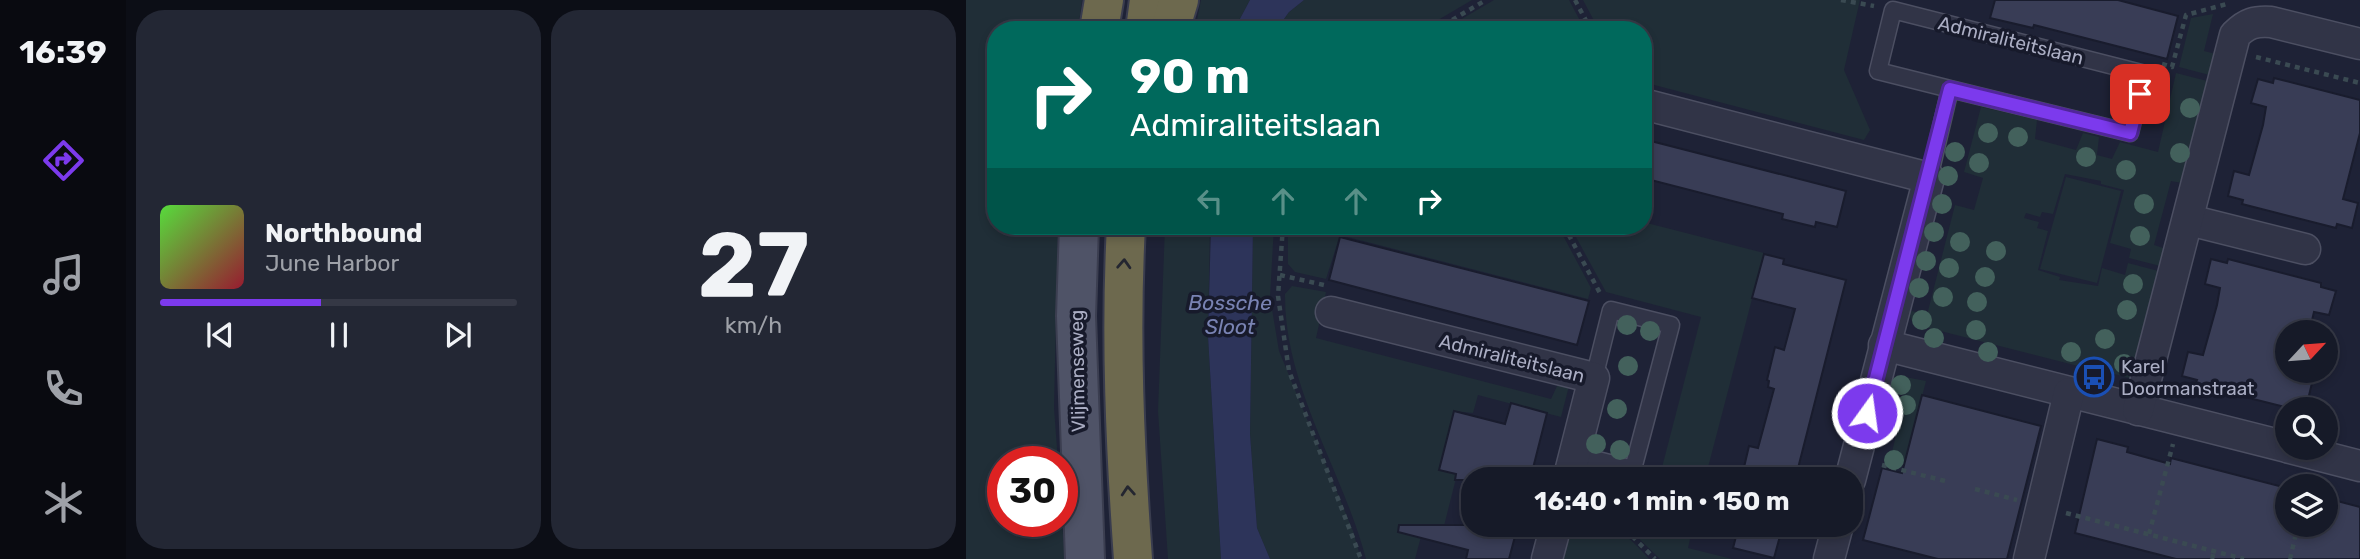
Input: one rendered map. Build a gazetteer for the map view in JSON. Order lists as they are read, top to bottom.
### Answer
{
  "streets": {
    "main road": ["Vlijmenseweg"],
    "street": ["Admiraliteitslaan"]
  },
  "water": ["Bossche Sloot"],
  "places": {
    "bus stop": ["Karel Doormanstraat"]
  },
  "north": "top right",
  "page": {
    "tabs": "16:39",
    "tile": ["27", "km/h"],
    "turn": ["90 m", "Admiraliteitslaan"],
    "song": ["Northbound", "June Harbor"],
    "limit": "30",
    "trip": "16:40 · 1 min · 150 m"
  }
}
